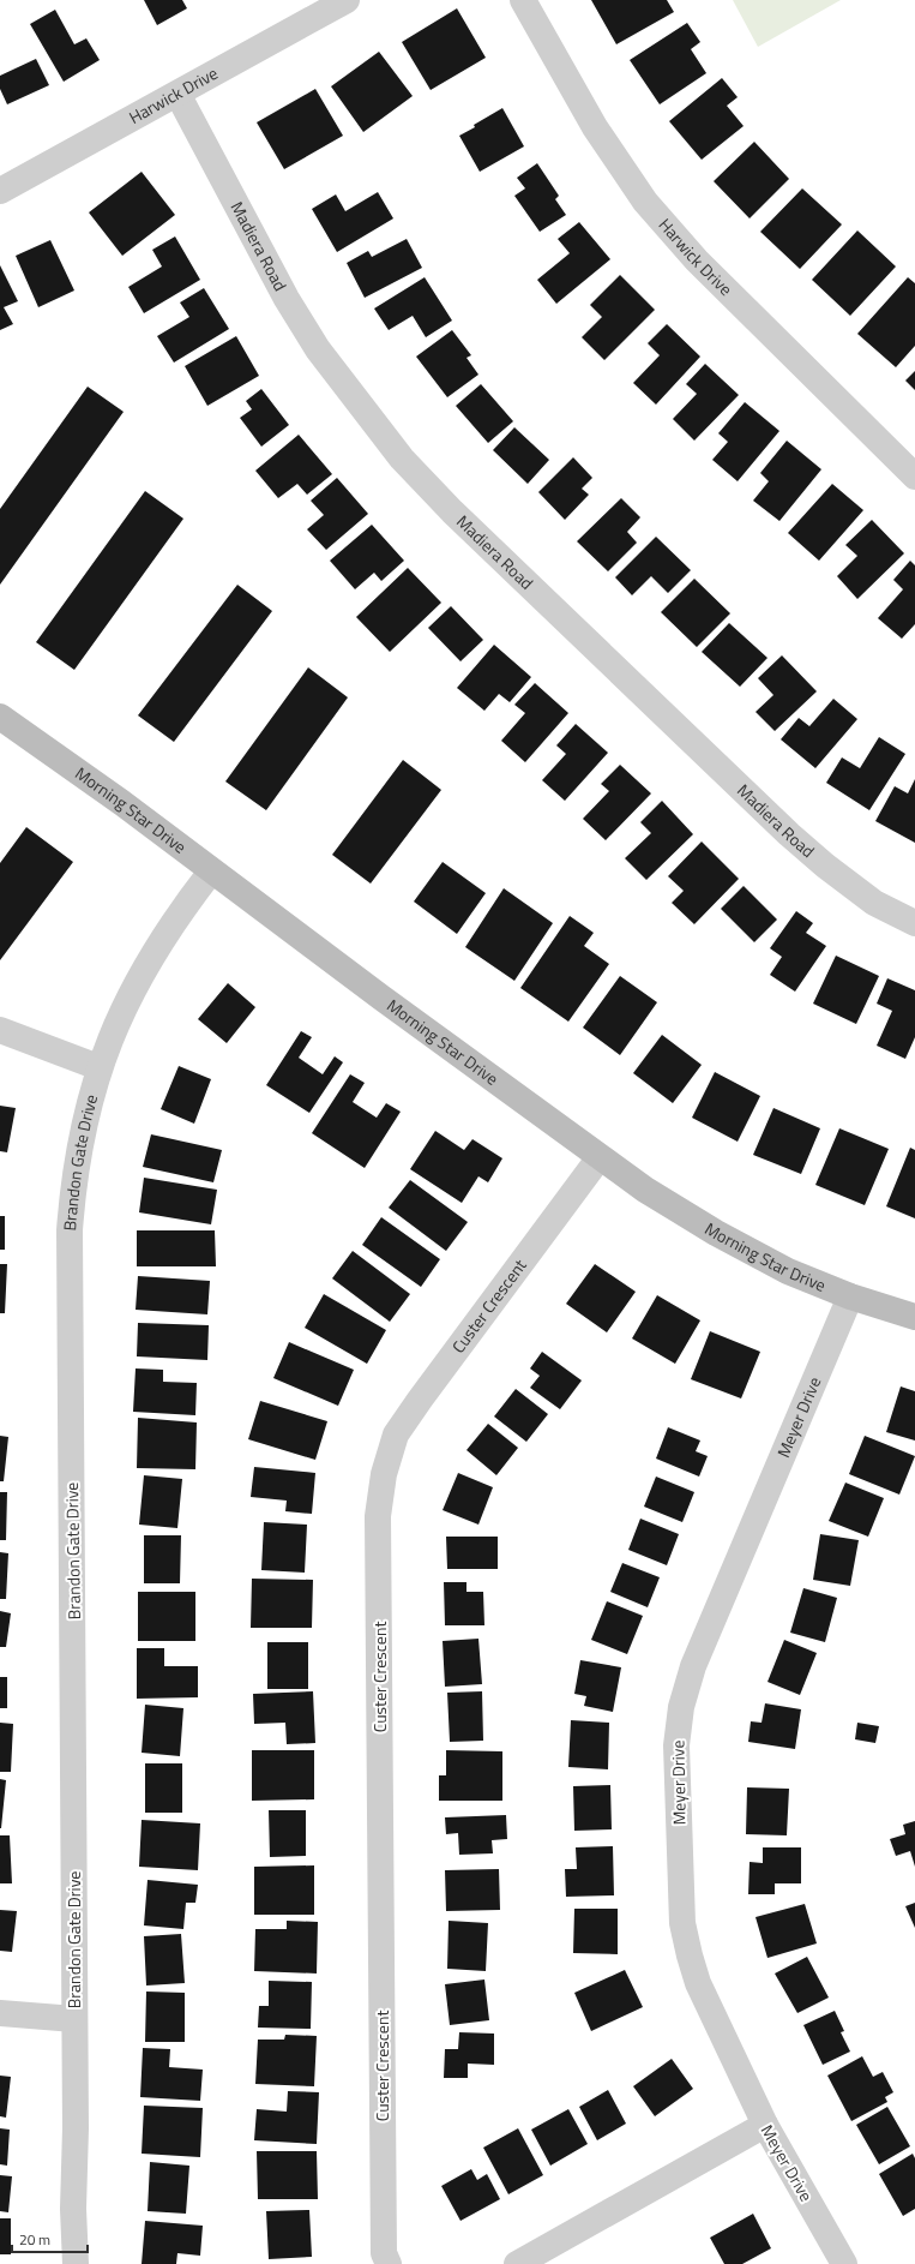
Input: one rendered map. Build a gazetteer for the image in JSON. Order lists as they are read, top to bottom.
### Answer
{
  "streets": {
    "street": [
      "Harwick Drive",
      "Madiera Road",
      "Morning Star Drive",
      "Brandon Gate Drive",
      "Custer Crescent",
      "Meyer Drive"
    ]
  },
  "crossings": [
    ["Harwick Drive", "Madiera Road"],
    ["Morning Star Drive", "Brandon Gate Drive"],
    ["Morning Star Drive", "Custer Crescent"],
    ["Morning Star Drive", "Meyer Drive"]
  ],
  "scale_bar": "20 m"
}
